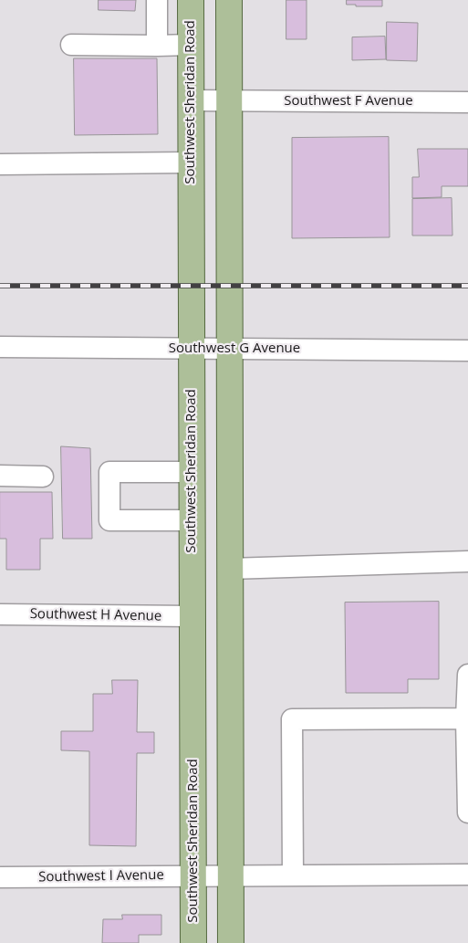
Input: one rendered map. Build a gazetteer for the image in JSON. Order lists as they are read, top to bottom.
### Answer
{
  "streets": {
    "main road": ["Southwest Sheridan Road"],
    "street": [
      "Southwest F Avenue",
      "Southwest G Avenue",
      "Southwest H Avenue",
      "Southwest I Avenue"
    ]
  },
  "crossings": [
    ["Southwest F Avenue", "Southwest Sheridan Road"],
    ["Southwest Sheridan Road", "Southwest G Avenue"],
    ["Southwest Sheridan Road", "Southwest H Avenue"],
    ["Southwest Sheridan Road", "Southwest I Avenue"]
  ]
}
